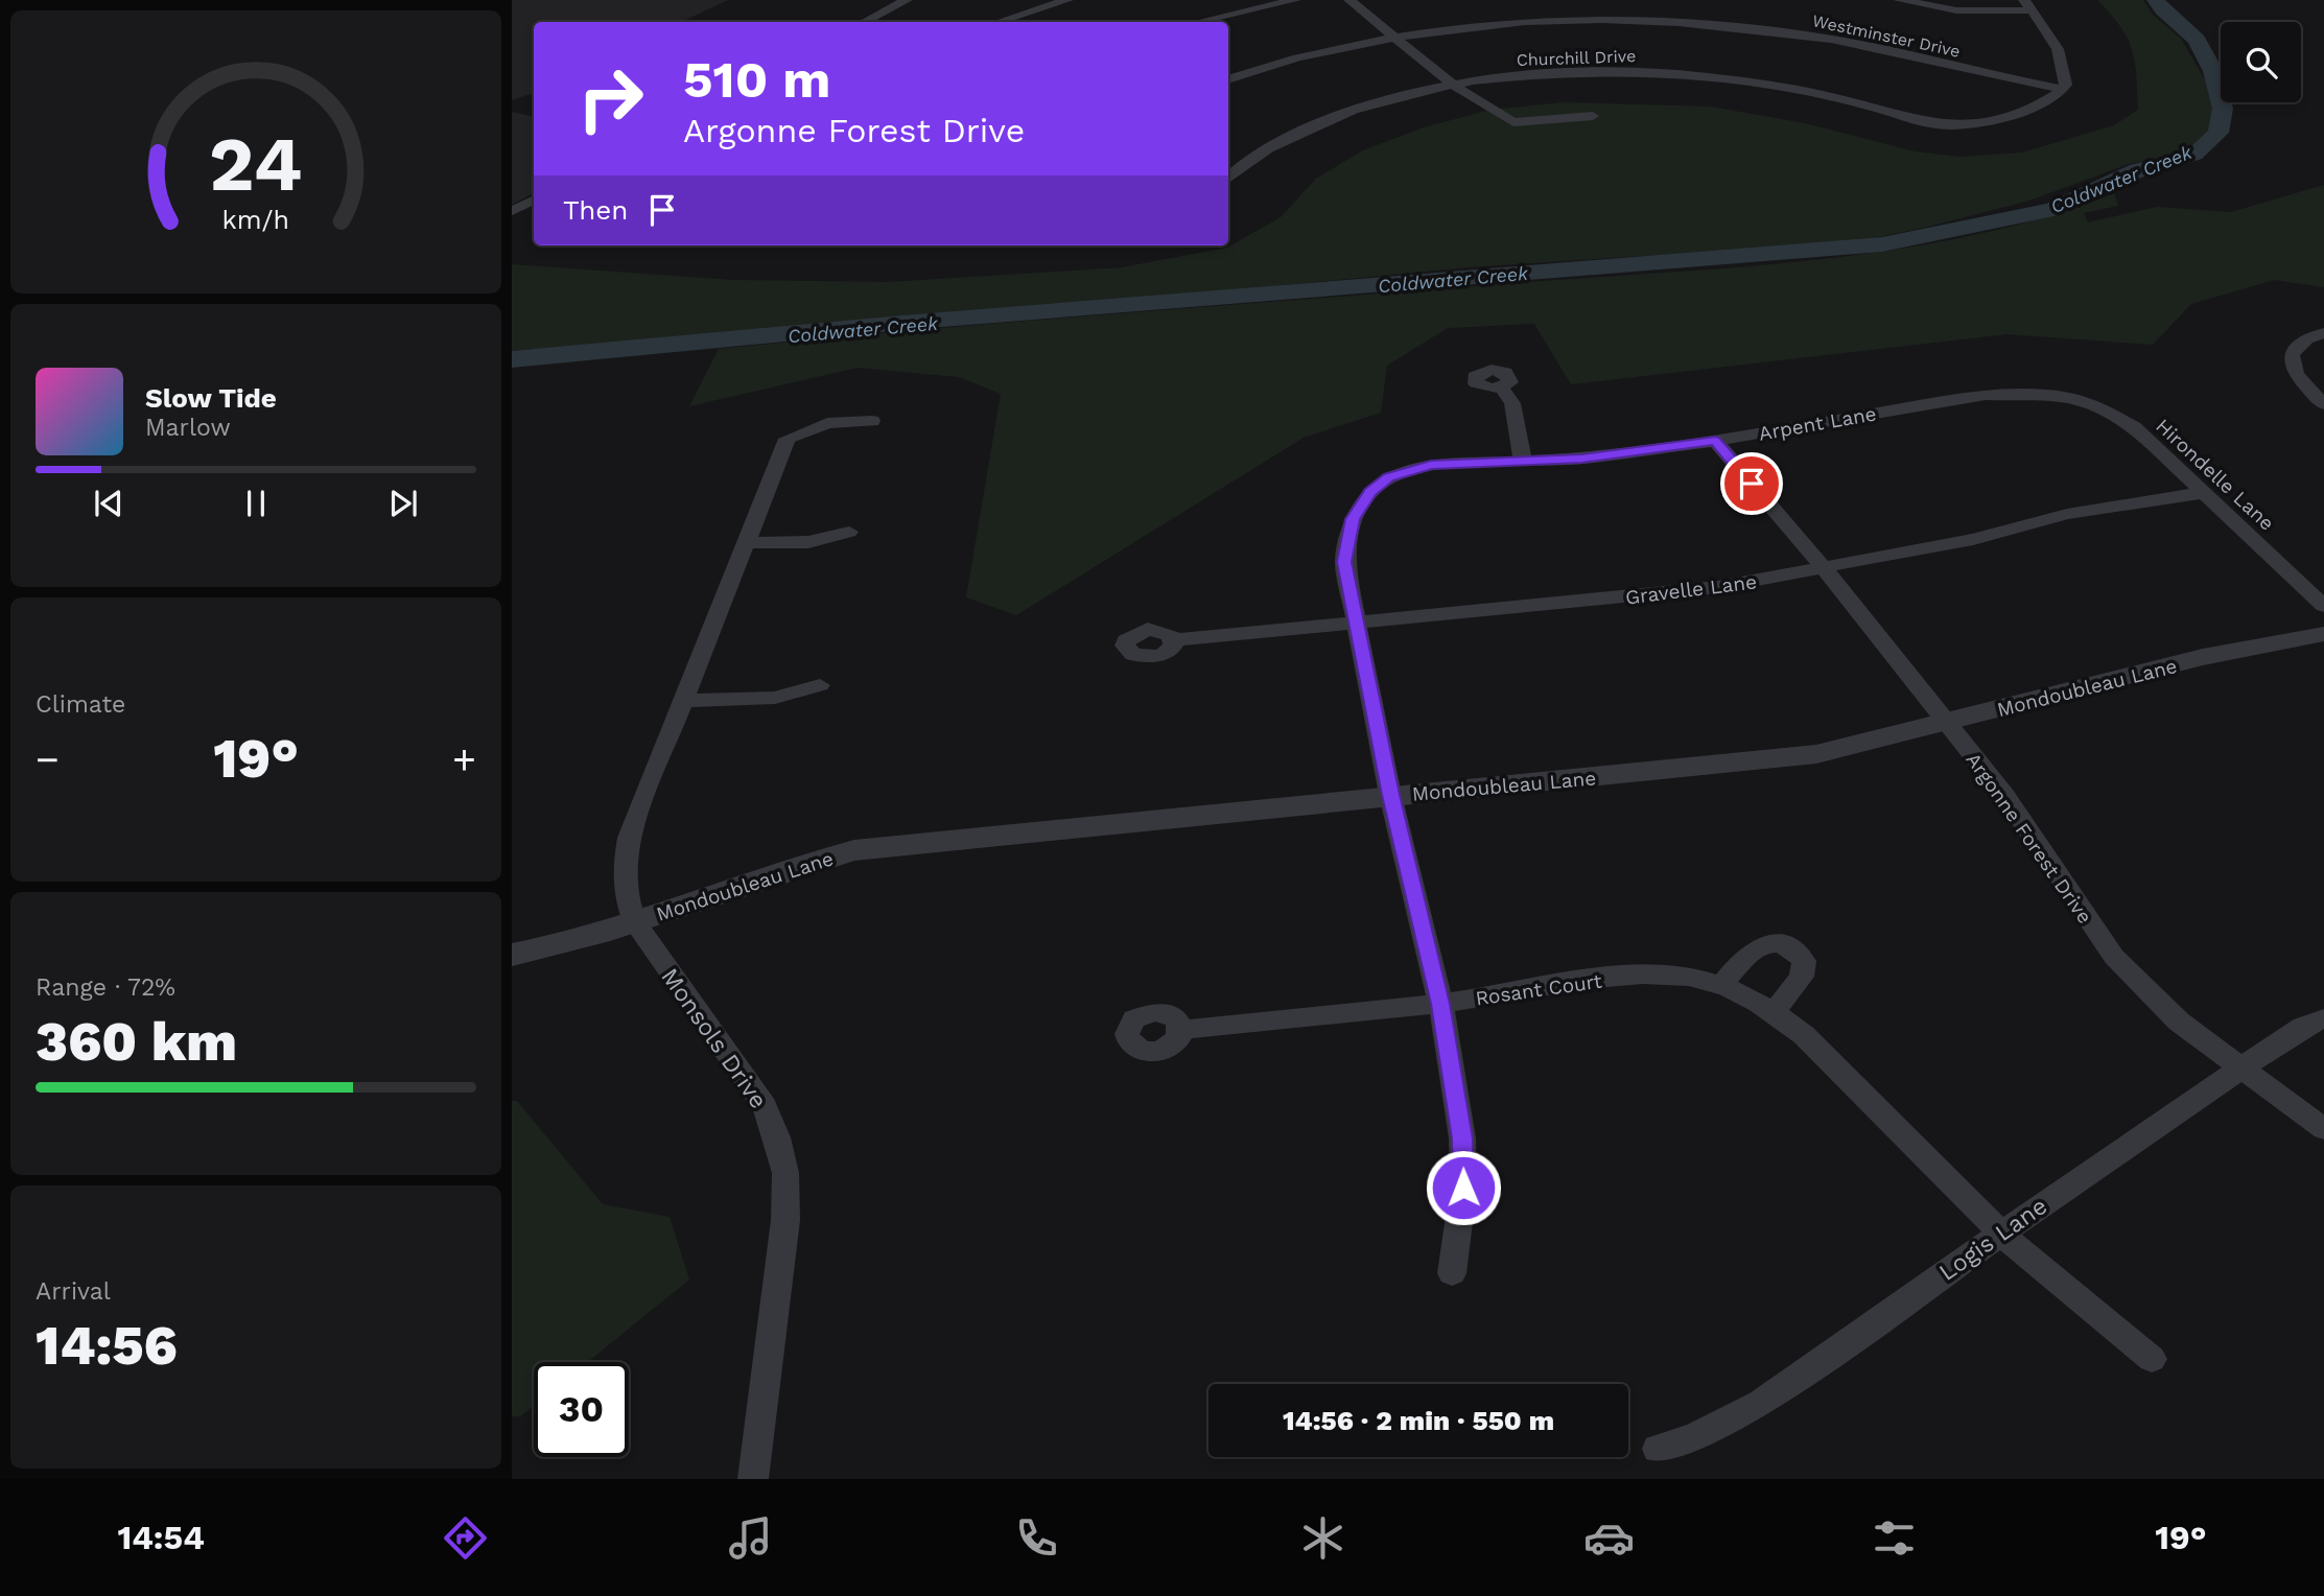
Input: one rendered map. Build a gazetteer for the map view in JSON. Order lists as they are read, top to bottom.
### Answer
{
  "streets": {
    "street": [
      "Westminster Drive",
      "Churchill Drive",
      "Arpent Lane",
      "Hirondelle Lane",
      "Gravelle Lane",
      "Mondoubleau Lane",
      "Argonne Forest Drive",
      "Rosant Court",
      "Monsols Drive",
      "Logis Lane"
    ]
  },
  "crossings": [
    ["Westminster Drive", "Churchill Drive"],
    ["Arpent Lane", "Hirondelle Lane"],
    ["Arpent Lane", "Gravelle Lane"],
    ["Arpent Lane", "Mondoubleau Lane"],
    ["Arpent Lane", "Argonne Forest Drive"],
    ["Arpent Lane", "Rosant Court"],
    ["Hirondelle Lane", "Gravelle Lane"],
    ["Gravelle Lane", "Argonne Forest Drive"],
    ["Mondoubleau Lane", "Argonne Forest Drive"],
    ["Mondoubleau Lane", "Monsols Drive"],
    ["Argonne Forest Drive", "Logis Lane"],
    ["Rosant Court", "Logis Lane"]
  ],
  "water": ["Coldwater Creek"],
  "page": {
    "turn": ["510 m", "Argonne Forest Drive"],
    "then": "Then",
    "song": ["Slow Tide", "Marlow"],
    "tile": [
      "Climate",
      ["Range · 72%", "360 km"],
      ["Arrival", "14:56"]
    ],
    "heat": ["−", "19°", "+"],
    "limit": "30",
    "trip": "14:56 · 2 min · 550 m",
    "tabs": ["14:54", "19°"],
    "gauge": ["24", "km/h"]
  }
}
